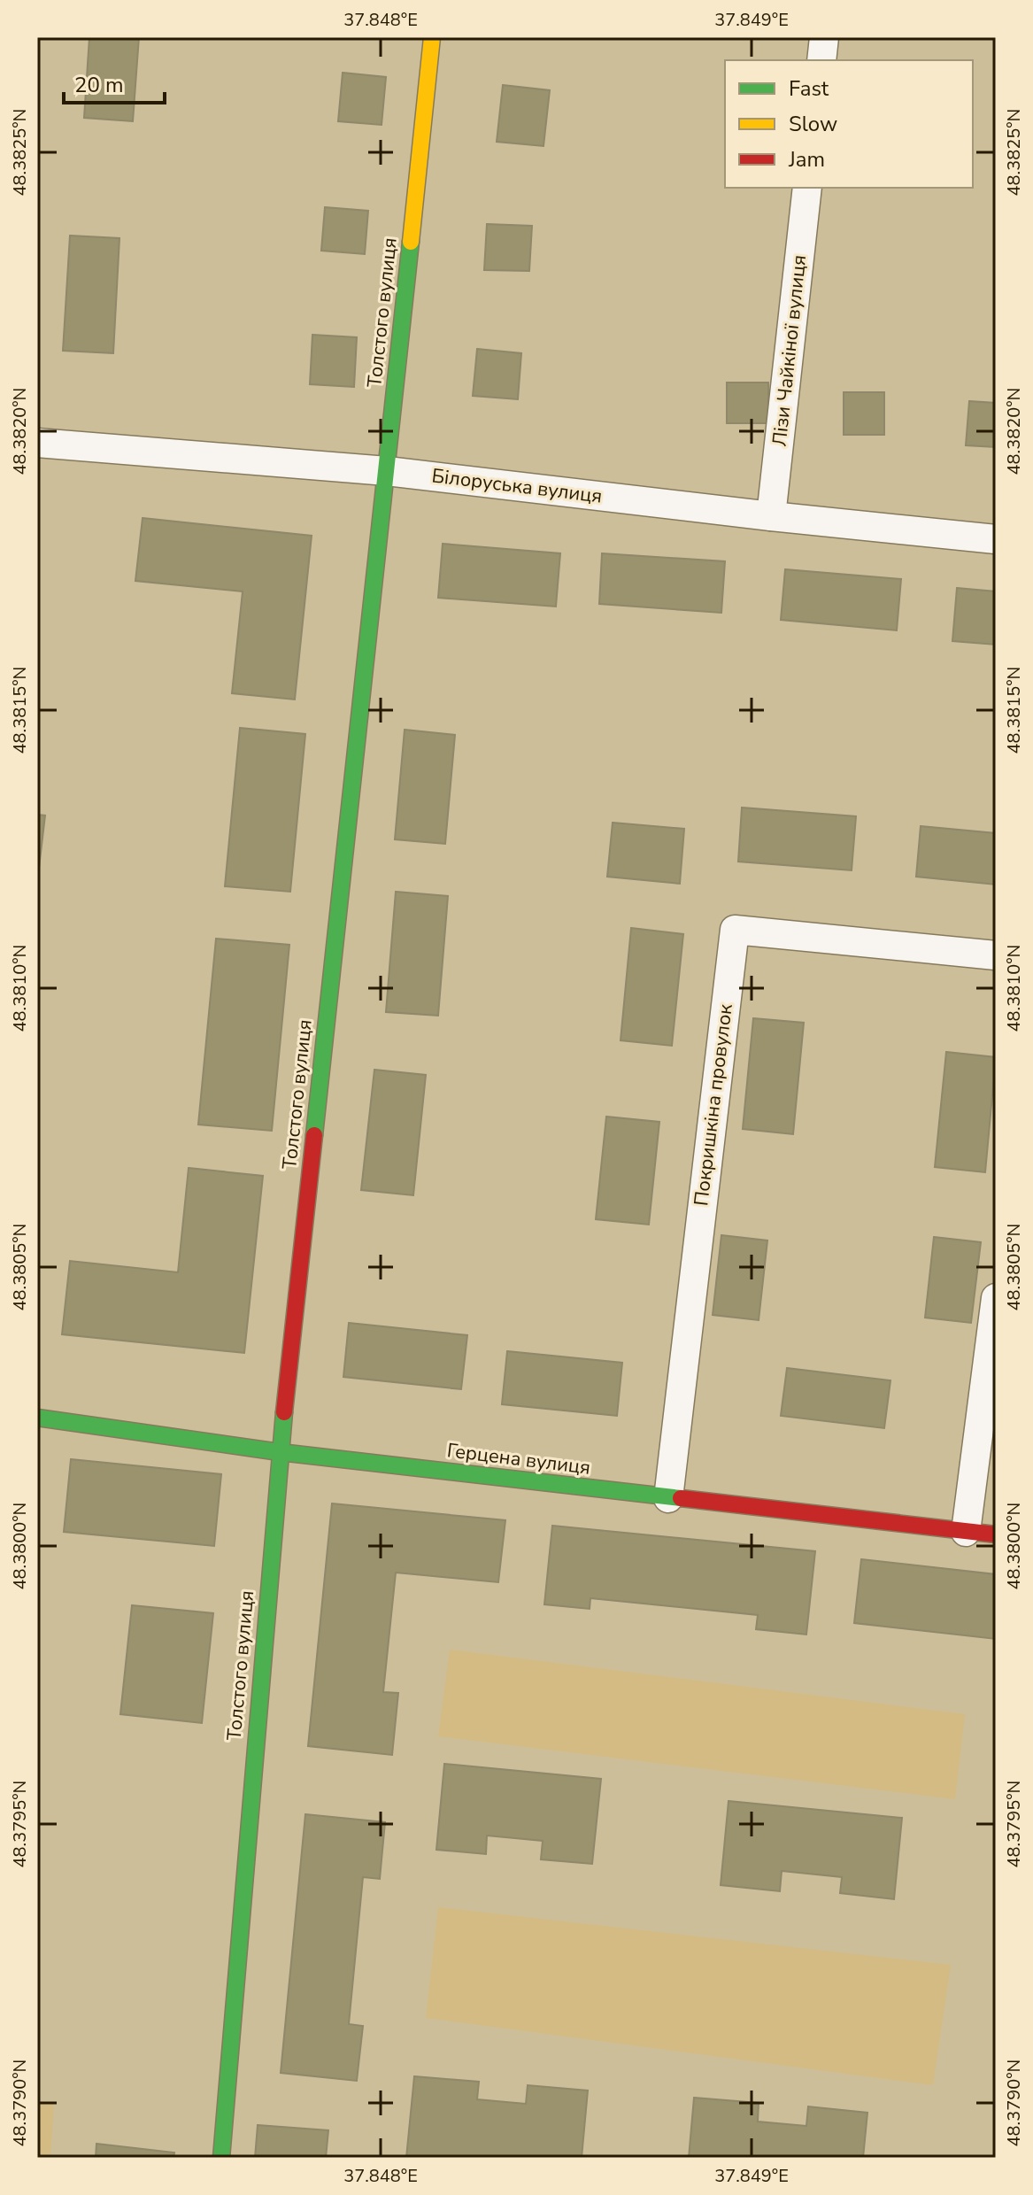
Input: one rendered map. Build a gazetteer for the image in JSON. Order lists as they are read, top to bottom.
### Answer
{
  "streets": {
    "street": [
      "Толстого вулиця",
      "Лізи Чайкіної вулиця",
      "Білоруська вулиця",
      "Покришкіна провулок",
      "Герцена вулиця"
    ]
  },
  "crossings": [
    ["Толстого вулиця", "Білоруська вулиця"],
    ["Толстого вулиця", "Герцена вулиця"],
    ["Лізи Чайкіної вулиця", "Білоруська вулиця"],
    ["Покришкіна провулок", "Герцена вулиця"]
  ],
  "legend": ["Fast", "Slow", "Jam"],
  "scale_bar": "20 m",
  "coordinates": [
    "37.848°E",
    "37.849°E",
    "48.3825°N",
    "48.3820°N",
    "48.3815°N",
    "48.3810°N",
    "48.3805°N",
    "48.3800°N",
    "48.3795°N",
    "48.3790°N"
  ]
}
